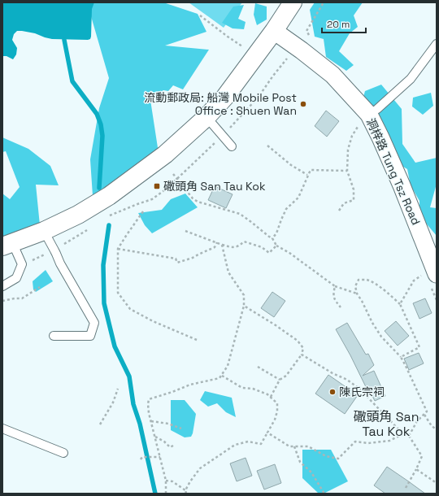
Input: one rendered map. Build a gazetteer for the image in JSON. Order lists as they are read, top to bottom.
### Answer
{
  "streets": {
    "street": ["洞梓路 Tung Tsz Road"]
  },
  "districts": ["䃟頭角 San Tau Kok"],
  "places": {
    "other": ["流動郵政局: 船灣 Mobile Post Office : Shuen Wan", "陳氏宗祠"],
    "transit": ["䃟頭角 San Tau Kok"]
  },
  "scale_bar": "20 m"
}
